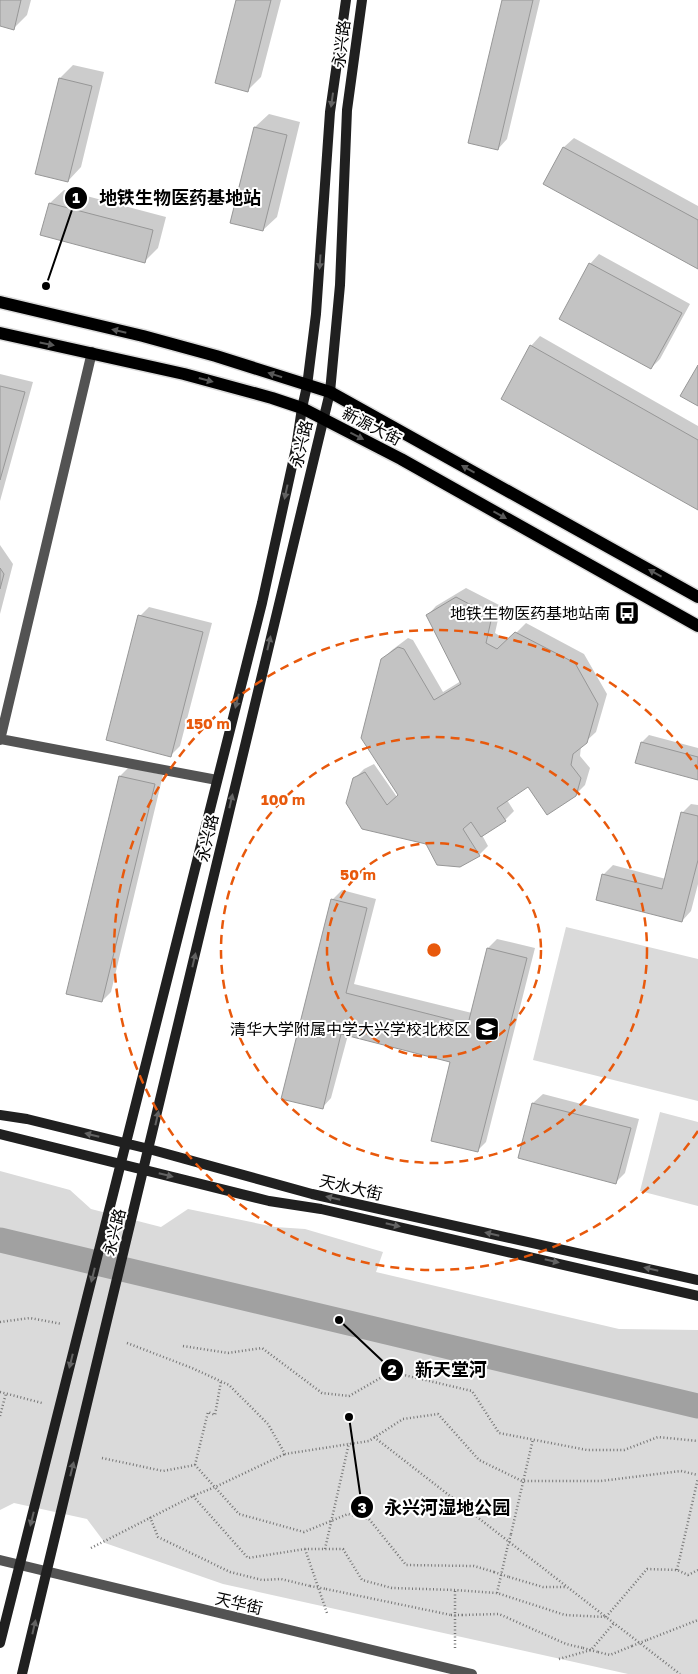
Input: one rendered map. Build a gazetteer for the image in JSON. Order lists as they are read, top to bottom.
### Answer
{
  "streets": {
    "main road": ["永兴路", "新源大街", "天水大街"],
    "street": ["天华街"]
  },
  "crossings": [
    ["永兴路", "新源大街"],
    ["永兴路", "天水大街"],
    ["永兴路", "天华街"]
  ],
  "places": {
    "other": ["地铁生物医药基地站", "新天堂河", "永兴河湿地公园"],
    "bus stop": ["地铁生物医药基地站南"],
    "school or university": ["清华大学附属中学大兴学校北校区"]
  },
  "rings": ["150 m", "100 m", "50 m"]
}
